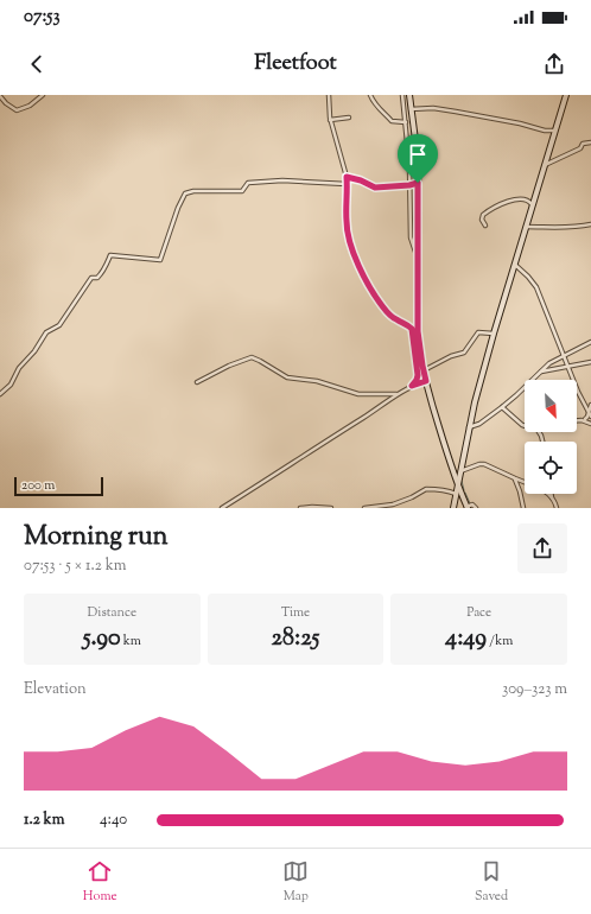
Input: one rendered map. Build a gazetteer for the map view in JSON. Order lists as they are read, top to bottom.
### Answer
{
  "scale_bar": "200 m",
  "north": "bottom right",
  "page": {
    "status": "07:53",
    "header": "Fleetfoot",
    "scale": "200 m",
    "heading": ["Morning run", "07:53 · 5 × 1.2 km"],
    "stats": [
      ["Distance", "5.90 km"],
      ["Time", "28:25"],
      ["Pace", "4:49 /km"]
    ],
    "chart": ["Elevation", "309–323 m"],
    "list": [
      {
        "name": "1.2 km",
        "note": "4:40"
      }
    ],
    "tabs": ["Home", "Map", "Saved"]
  }
}
